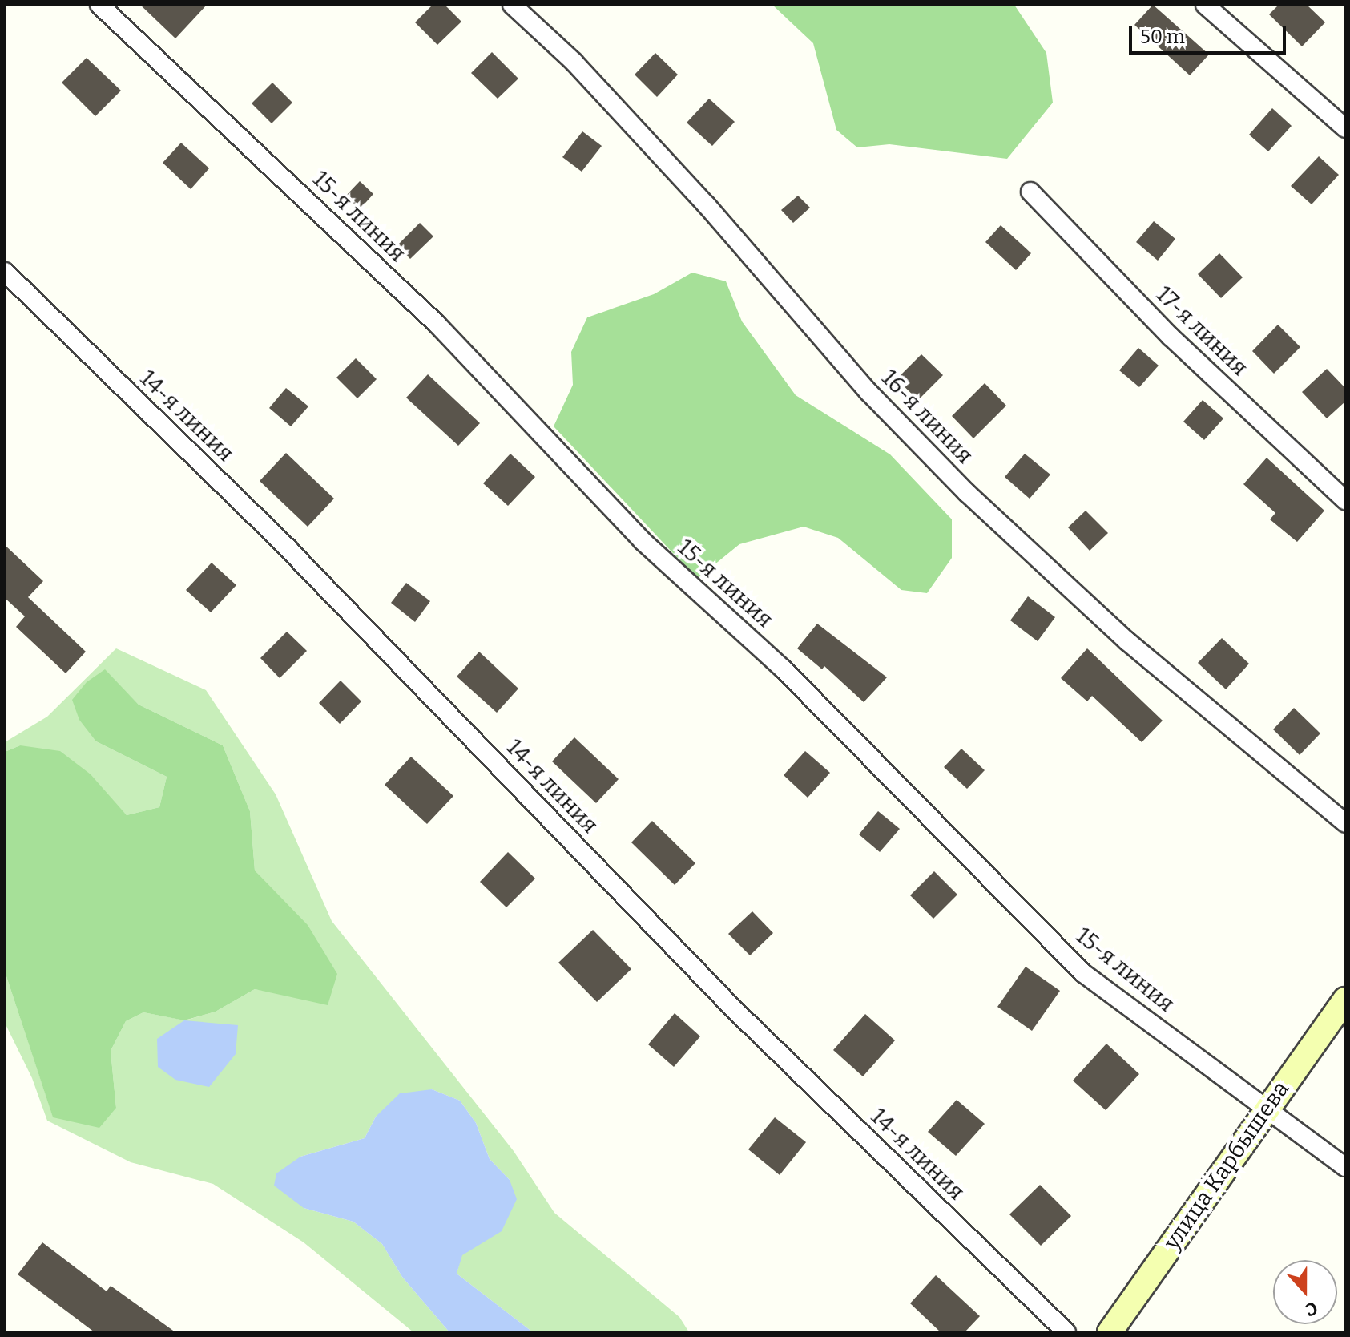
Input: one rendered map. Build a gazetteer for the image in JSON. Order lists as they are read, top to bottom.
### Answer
{
  "streets": {
    "main road": ["улица Карбышева"],
    "street": [
      "15-я линия",
      "17-я линия",
      "14-я линия",
      "16-я линия"
    ]
  },
  "crossings": [
    ["15-я линия", "улица Карбышева"]
  ],
  "scale_bar": "50 m",
  "north": "bottom"
}
